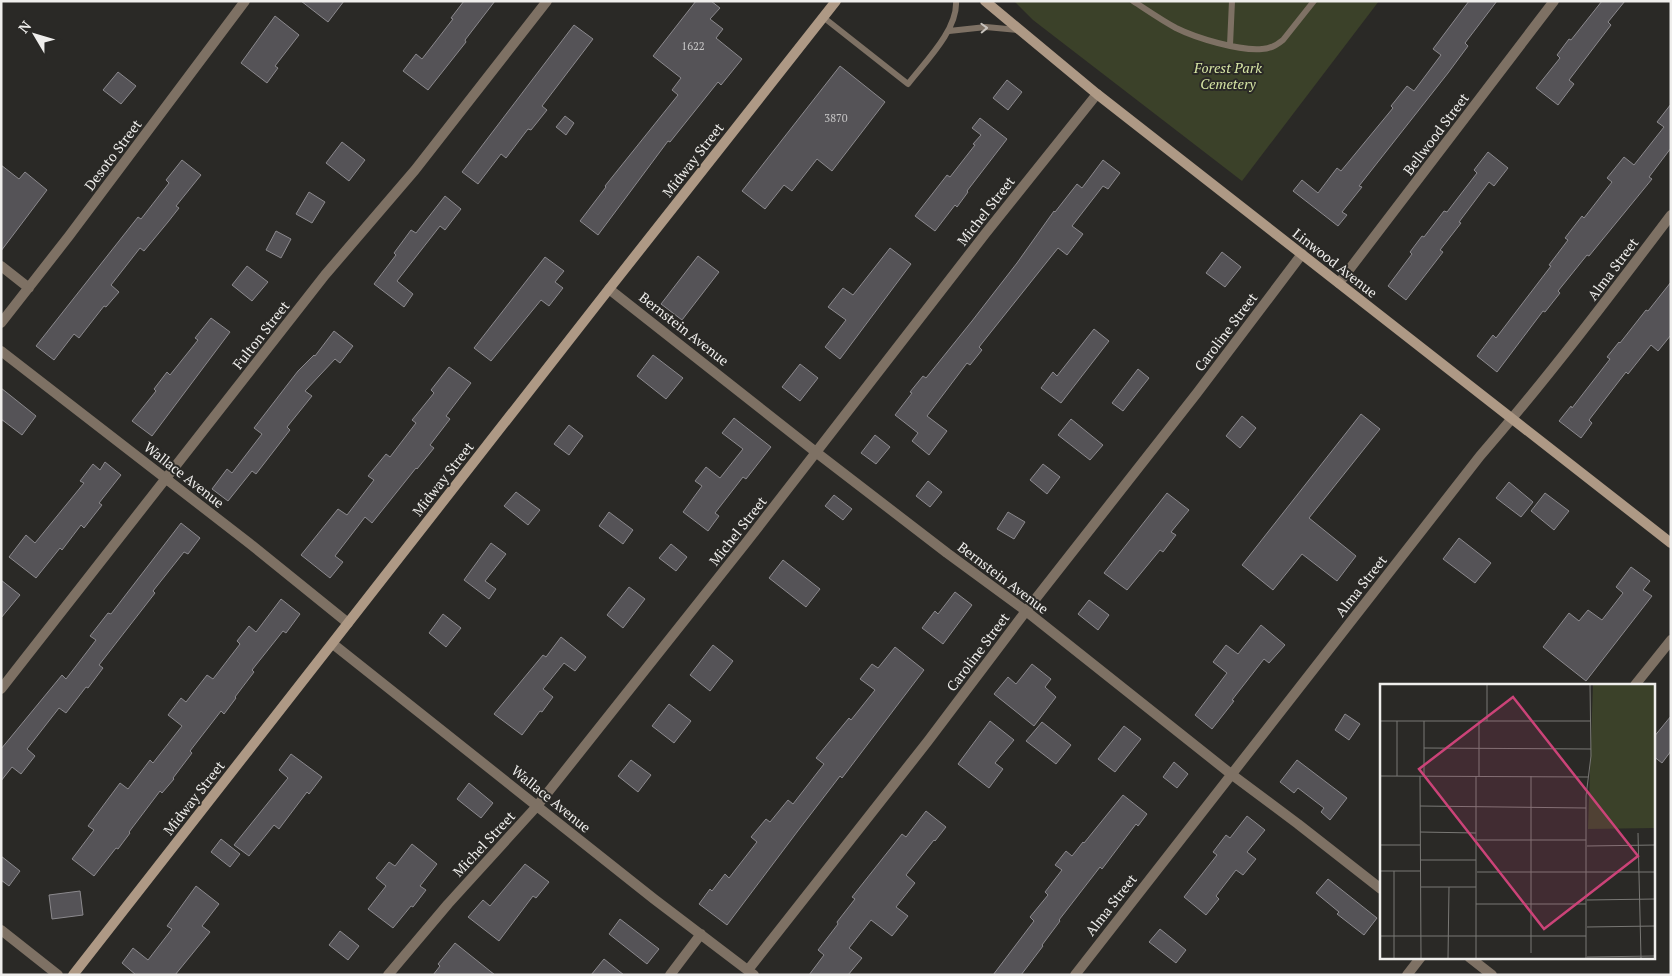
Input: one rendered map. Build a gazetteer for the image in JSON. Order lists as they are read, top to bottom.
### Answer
{
  "streets": {
    "street": [
      "Bellwood Street",
      "Desoto Street",
      "Midway Street",
      "Michel Street",
      "Linwood Avenue",
      "Alma Street",
      "Bernstein Avenue",
      "Caroline Street",
      "Fulton Street",
      "Wallace Avenue"
    ]
  },
  "crossings": [
    ["Bellwood Street", "Linwood Avenue"],
    ["Midway Street", "Bernstein Avenue"],
    ["Midway Street", "Wallace Avenue"],
    ["Michel Street", "Linwood Avenue"],
    ["Michel Street", "Bernstein Avenue"],
    ["Michel Street", "Wallace Avenue"],
    ["Linwood Avenue", "Alma Street"],
    ["Linwood Avenue", "Caroline Street"],
    ["Alma Street", "Bernstein Avenue"],
    ["Bernstein Avenue", "Caroline Street"],
    ["Caroline Street", "Wallace Avenue"],
    ["Fulton Street", "Wallace Avenue"]
  ],
  "parks": ["Forest Park Cemetery"],
  "house_numbers": ["1622", "3870"],
  "north": "top left"
}
